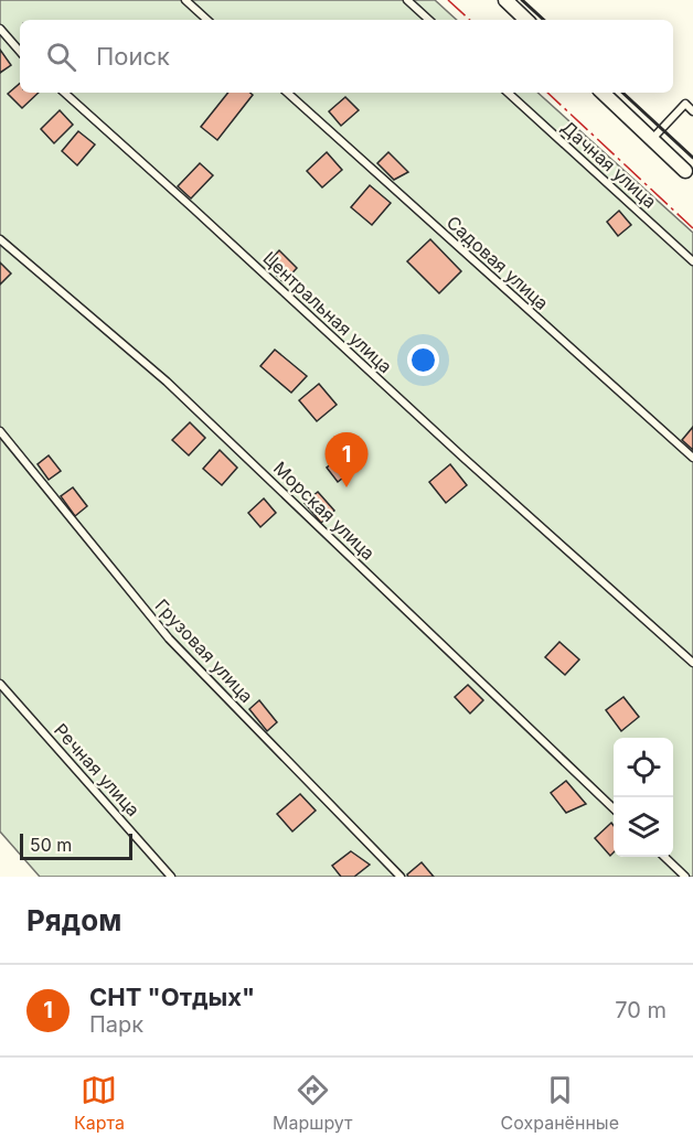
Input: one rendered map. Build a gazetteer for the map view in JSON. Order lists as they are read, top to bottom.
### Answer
{
  "streets": {
    "lane": [
      "Дачная улица",
      "Садовая улица",
      "Центральная улица",
      "Морская улица",
      "Грузовая улица",
      "Речная улица"
    ]
  },
  "scale_bar": "50 m",
  "page": {
    "search": "Поиск",
    "pins": "1",
    "scale": "50 m",
    "heading": "Рядом",
    "list": [
      {
        "mark": "1",
        "name": "СНТ \"Отдых\"",
        "note": "Парк",
        "value": "70 m"
      }
    ],
    "nav": ["Карта", "Маршрут", "Сохранённые"]
  }
}
